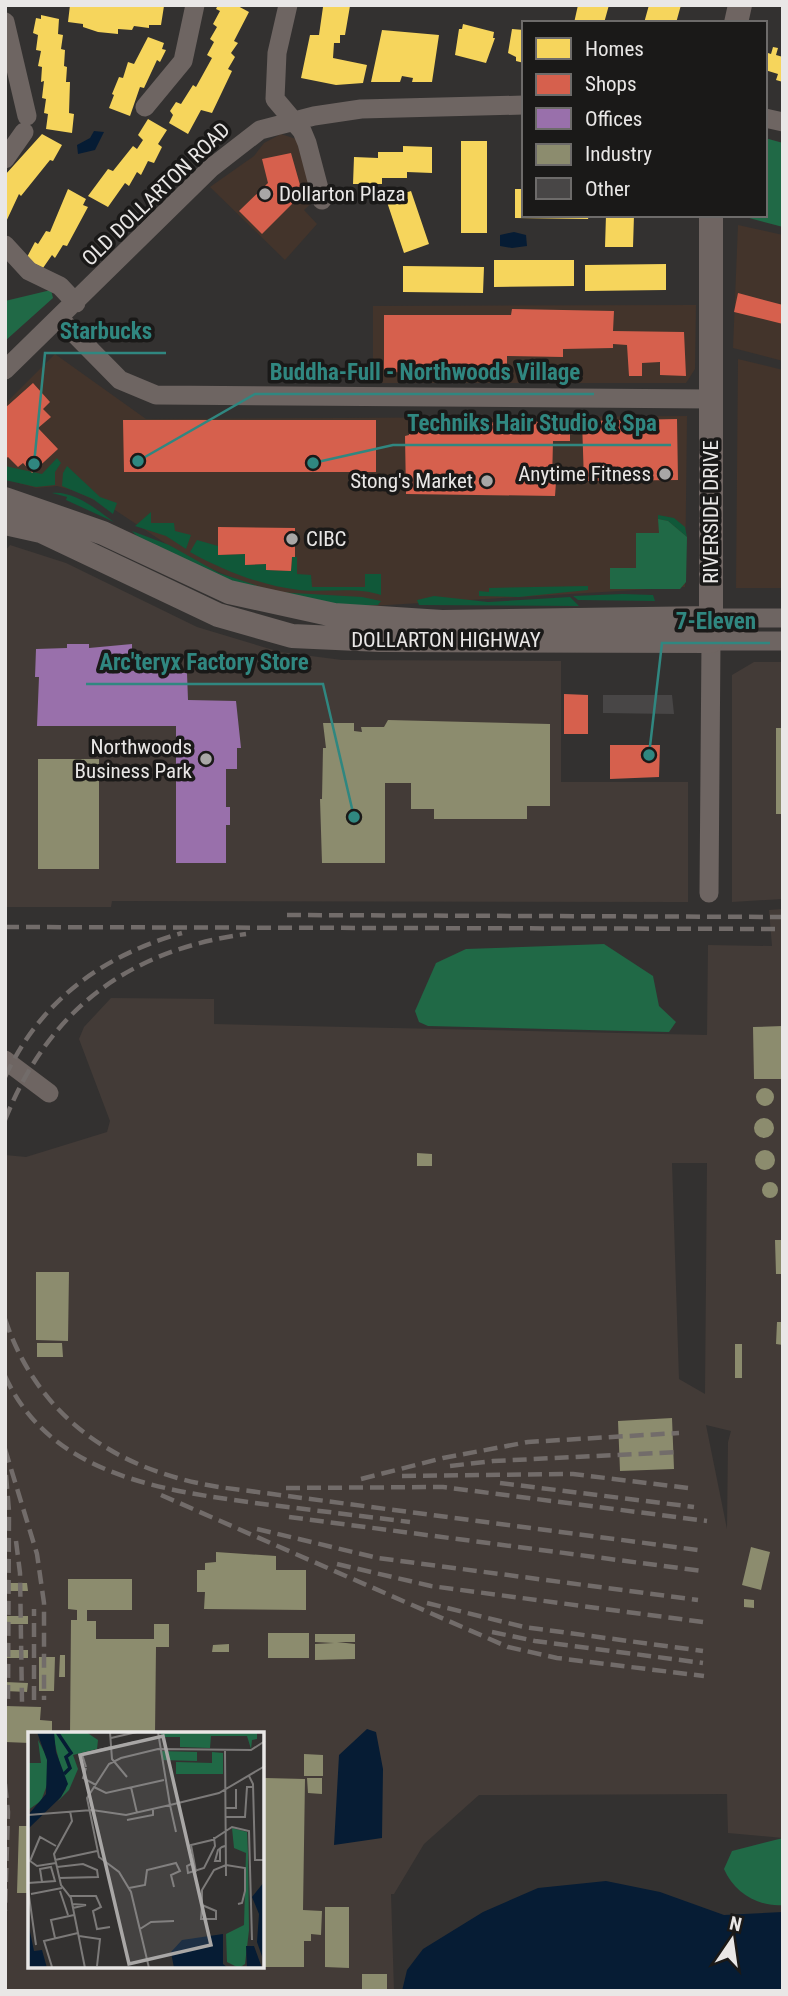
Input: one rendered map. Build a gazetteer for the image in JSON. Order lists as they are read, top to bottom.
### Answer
{
  "streets": {
    "main road": ["RIVERSIDE DRIVE", "DOLLARTON HIGHWAY"],
    "street": ["OLD DOLLARTON ROAD"]
  },
  "crossings": [
    ["RIVERSIDE DRIVE", "DOLLARTON HIGHWAY"]
  ],
  "places": [
    "Dollarton Plaza",
    "Buddha-Full - Northwoods Village",
    "Techniks Hair Studio & Spa",
    "Starbucks",
    "Anytime Fitness",
    "Stong's Market",
    "CIBC",
    "7-Eleven",
    "Northwoods Business Park",
    "Arc'teryx Factory Store"
  ],
  "legend": [
    "Homes",
    "Shops",
    "Offices",
    "Industry",
    "Other"
  ],
  "north": "top"
}
